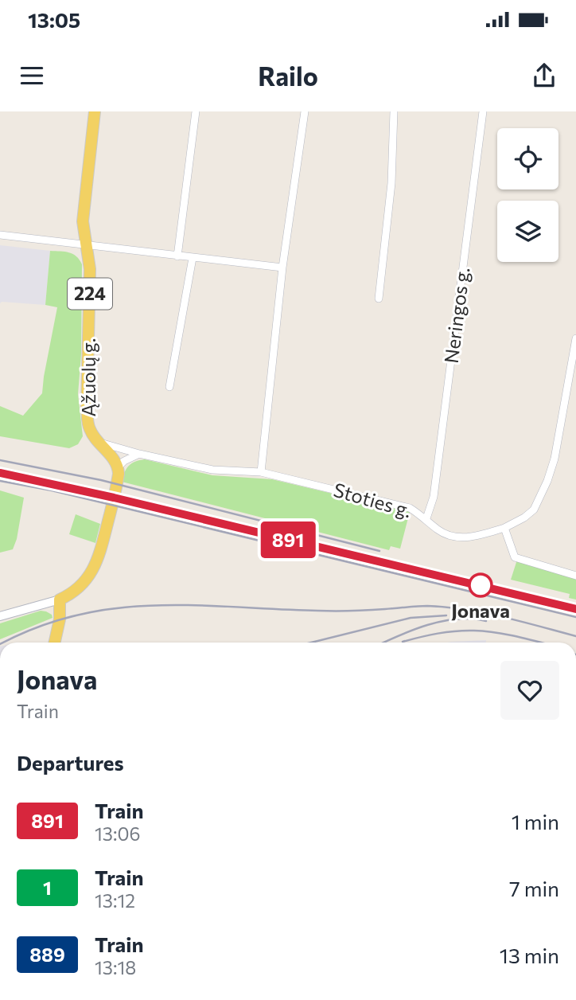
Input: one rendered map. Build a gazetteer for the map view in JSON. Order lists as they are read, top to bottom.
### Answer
{
  "streets": {
    "main road": ["224", "Ąžuolų g."],
    "street": ["Neringos g.", "Stoties g."]
  },
  "crossings": [
    ["Neringos g.", "Stoties g."],
    ["Ąžuolų g.", "Stoties g."]
  ],
  "places": ["Jonava"],
  "page": {
    "status": "13:05",
    "header": "Railo",
    "on_map": "891",
    "heading": [
      ["Jonava", "Train"],
      "Departures"
    ],
    "list": [
      {
        "mark": "891",
        "name": "Train",
        "note": "13:06",
        "value": "1 min"
      },
      {
        "mark": "1",
        "name": "Train",
        "note": "13:12",
        "value": "7 min"
      },
      {
        "mark": "889",
        "name": "Train",
        "note": "13:18",
        "value": "13 min"
      }
    ]
  }
}
